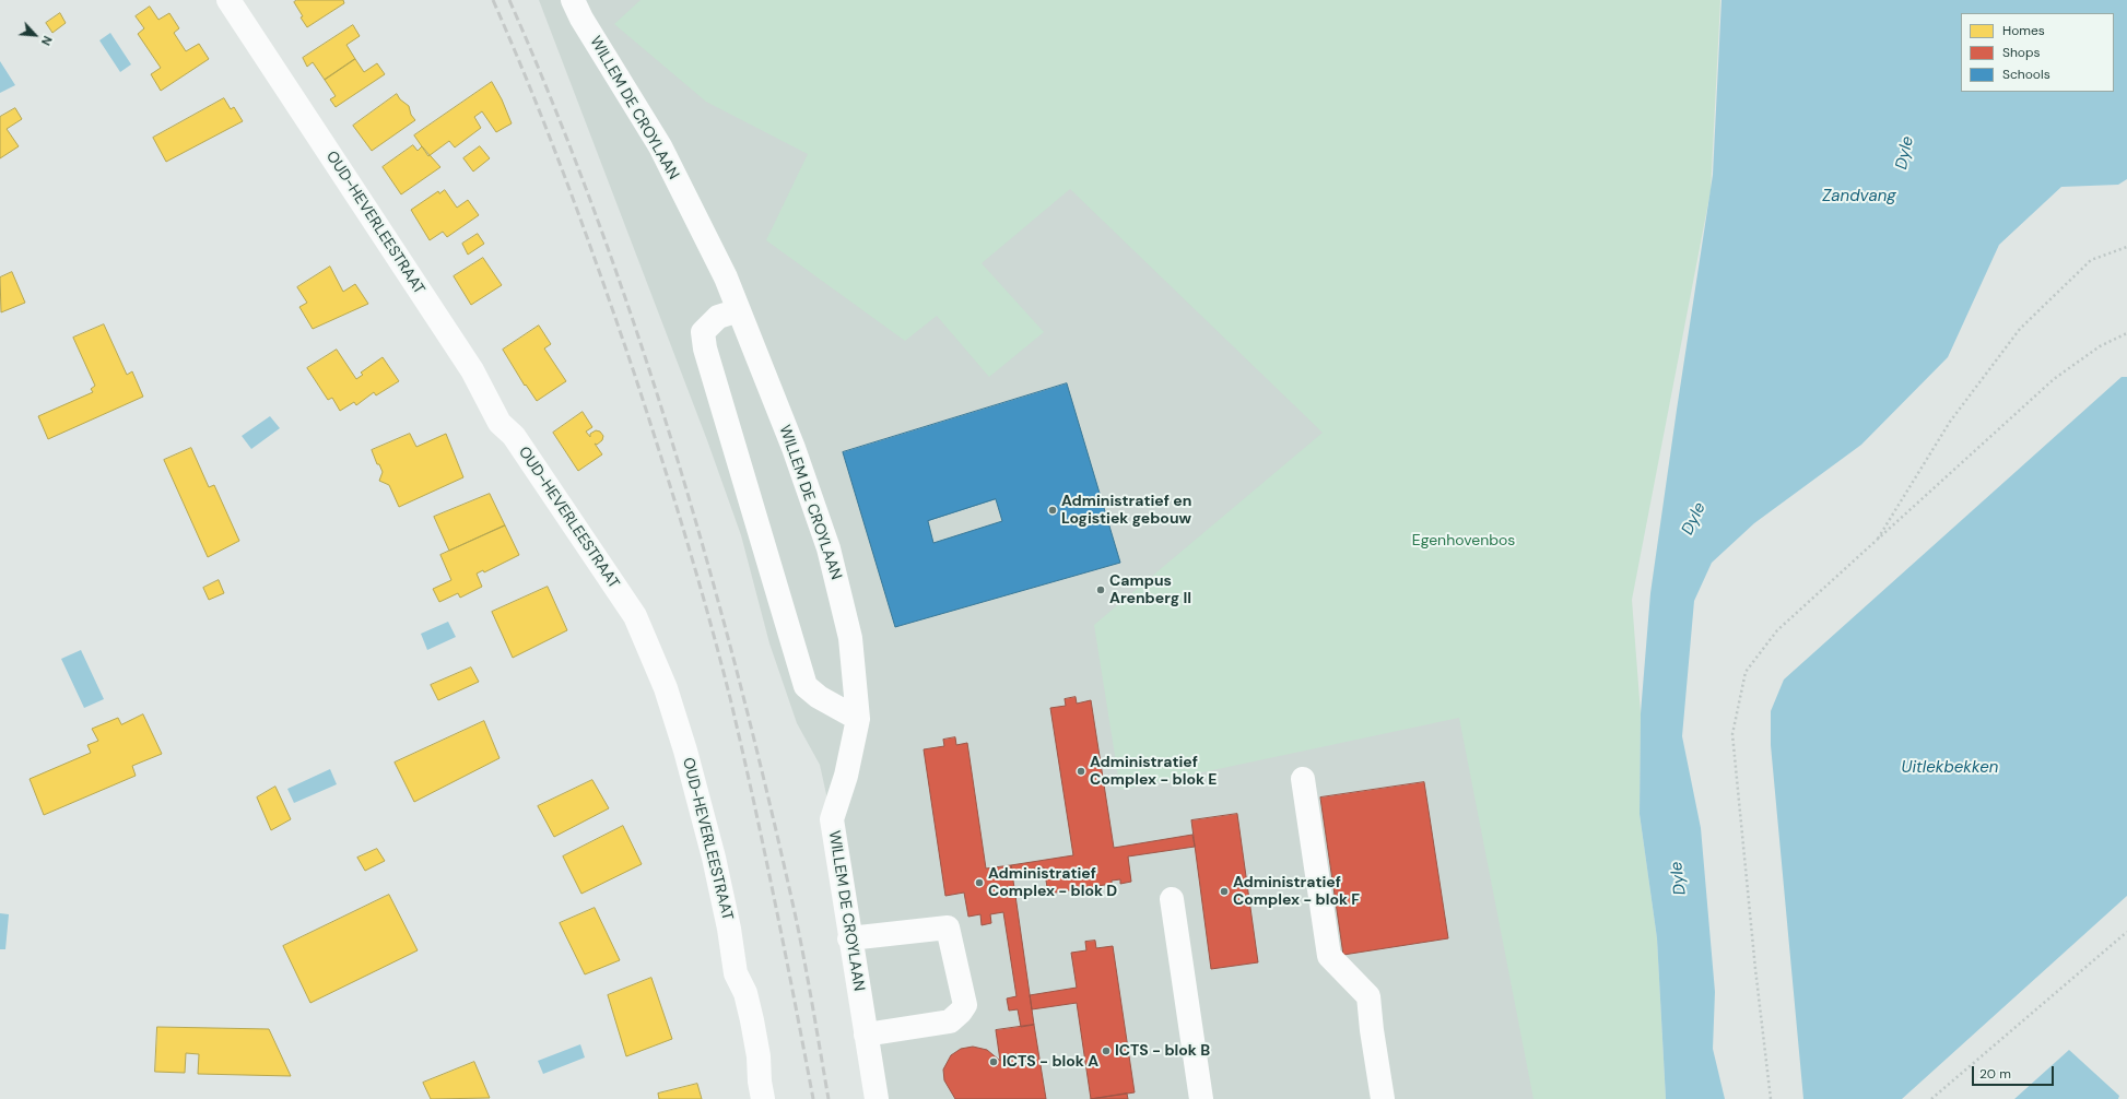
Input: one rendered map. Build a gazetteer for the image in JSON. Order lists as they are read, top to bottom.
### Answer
{
  "streets": {
    "street": ["WILLEM DE CROYLAAN", "OUD-HEVERLEESTRAAT"]
  },
  "water": ["Dyle", "Zandvang", "Uitlekbekken"],
  "parks": ["Egenhovenbos"],
  "places": [
    "Administratief en Logistiek gebouw",
    "Campus Arenberg II",
    "Administratief Complex - blok E",
    "Administratief Complex - blok D",
    "Administratief Complex - blok F",
    "ICTS - blok B",
    "ICTS - blok A"
  ],
  "legend": ["Homes", "Shops", "Schools"],
  "scale_bar": "20 m",
  "north": "bottom right"
}
